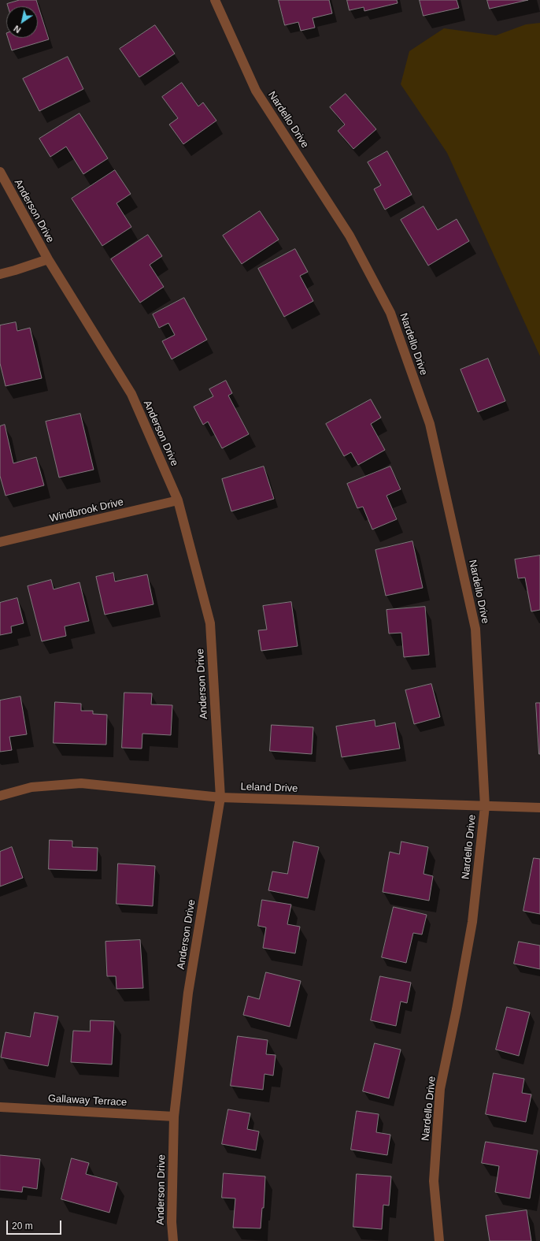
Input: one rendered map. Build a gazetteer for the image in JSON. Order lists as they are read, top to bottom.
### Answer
{
  "streets": {
    "street": [
      "Nardello Drive",
      "Anderson Drive",
      "Windbrook Drive",
      "Leland Drive",
      "Gallaway Terrace"
    ]
  },
  "crossings": [
    ["Nardello Drive", "Leland Drive"],
    ["Anderson Drive", "Windbrook Drive"],
    ["Anderson Drive", "Leland Drive"],
    ["Anderson Drive", "Gallaway Terrace"]
  ],
  "scale_bar": "20 m",
  "north": "bottom left"
}
